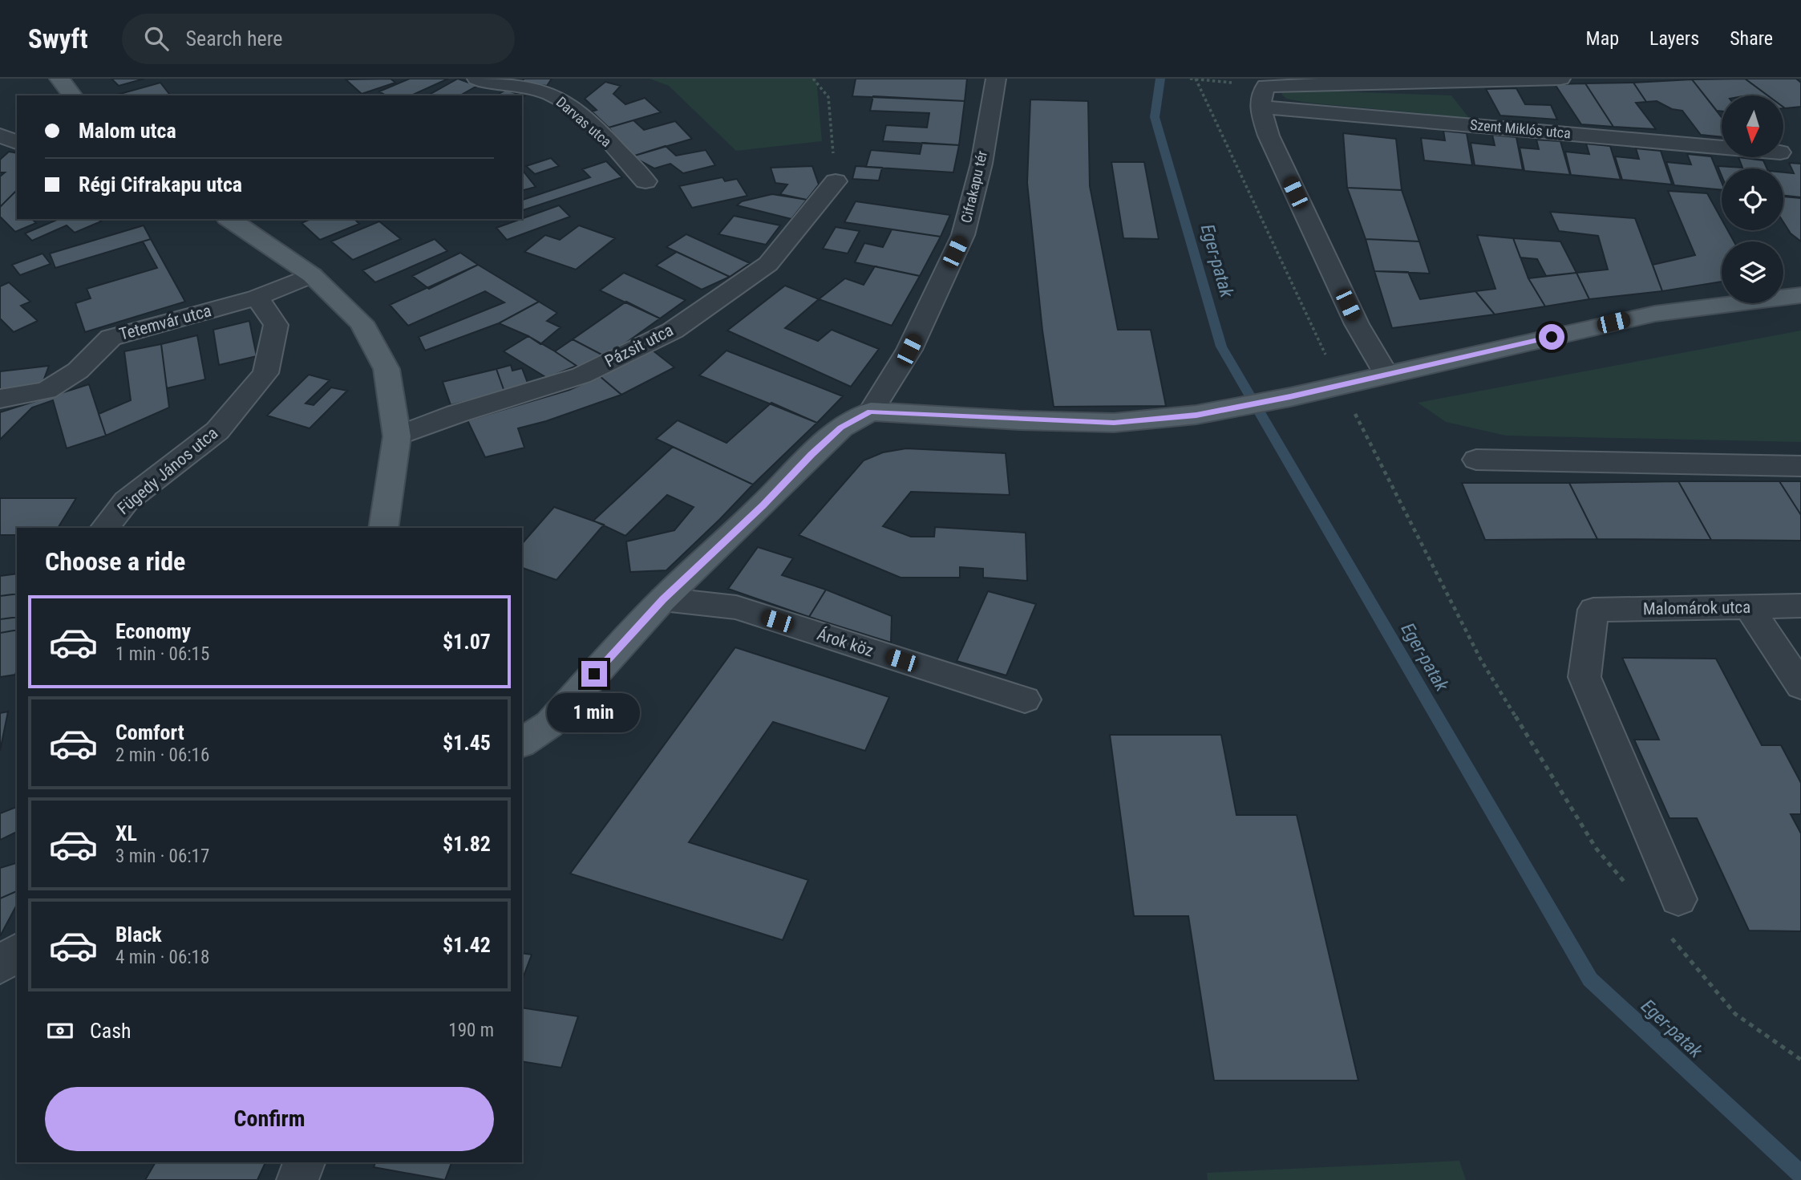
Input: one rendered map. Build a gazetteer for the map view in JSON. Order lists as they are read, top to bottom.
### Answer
{
  "streets": {
    "street": [
      "Darvas utca",
      "Szent Miklós utca",
      "Cifrakapu tér",
      "Tetemvár utca",
      "Pázsit utca",
      "Fügedy János utca",
      "Malomárok utca",
      "Árok köz"
    ]
  },
  "crossings": [
    ["Tetemvár utca", "Fügedy János utca"]
  ],
  "water": ["Eger-patak"],
  "north": "bottom",
  "page": {
    "header": "Swyft",
    "search": "Search here",
    "nav": ["Map", "Layers", "Share"],
    "banner": ["Malom utca", "Régi Cifrakapu utca"],
    "heading": "Choose a ride",
    "list": [
      {
        "name": "Economy",
        "note": "1 min · 06:15",
        "value": "$1.07"
      },
      {
        "name": "Comfort",
        "note": "2 min · 06:16",
        "value": "$1.45"
      },
      {
        "name": "XL",
        "note": "3 min · 06:17",
        "value": "$1.82"
      },
      {
        "name": "Black",
        "note": "4 min · 06:18",
        "value": "$1.42"
      }
    ],
    "bubble": "1 min",
    "pay": ["Cash", "190 m"],
    "buttons": "Confirm"
  }
}
